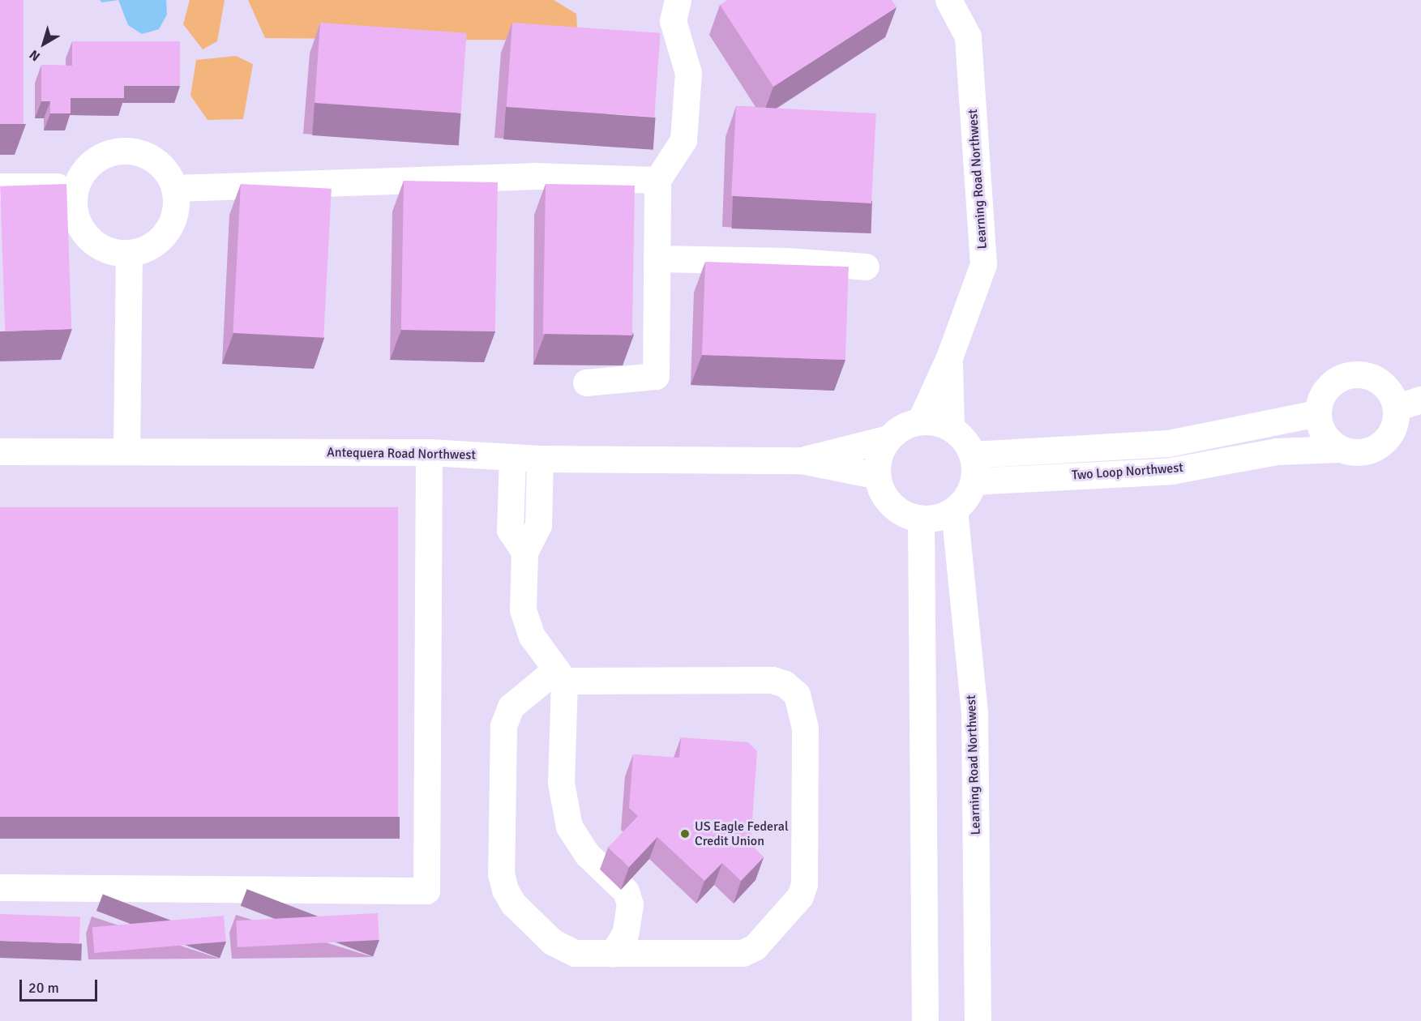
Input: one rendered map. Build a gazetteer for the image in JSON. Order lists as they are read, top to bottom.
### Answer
{
  "streets": {
    "street": ["Learning Road Northwest", "Antequera Road Northwest", "Two Loop Northwest"]
  },
  "crossings": [
    ["Learning Road Northwest", "Antequera Road Northwest"],
    ["Learning Road Northwest", "Two Loop Northwest"],
    ["Antequera Road Northwest", "Two Loop Northwest"]
  ],
  "places": ["US Eagle Federal Credit Union"],
  "scale_bar": "20 m",
  "north": "bottom left"
}
